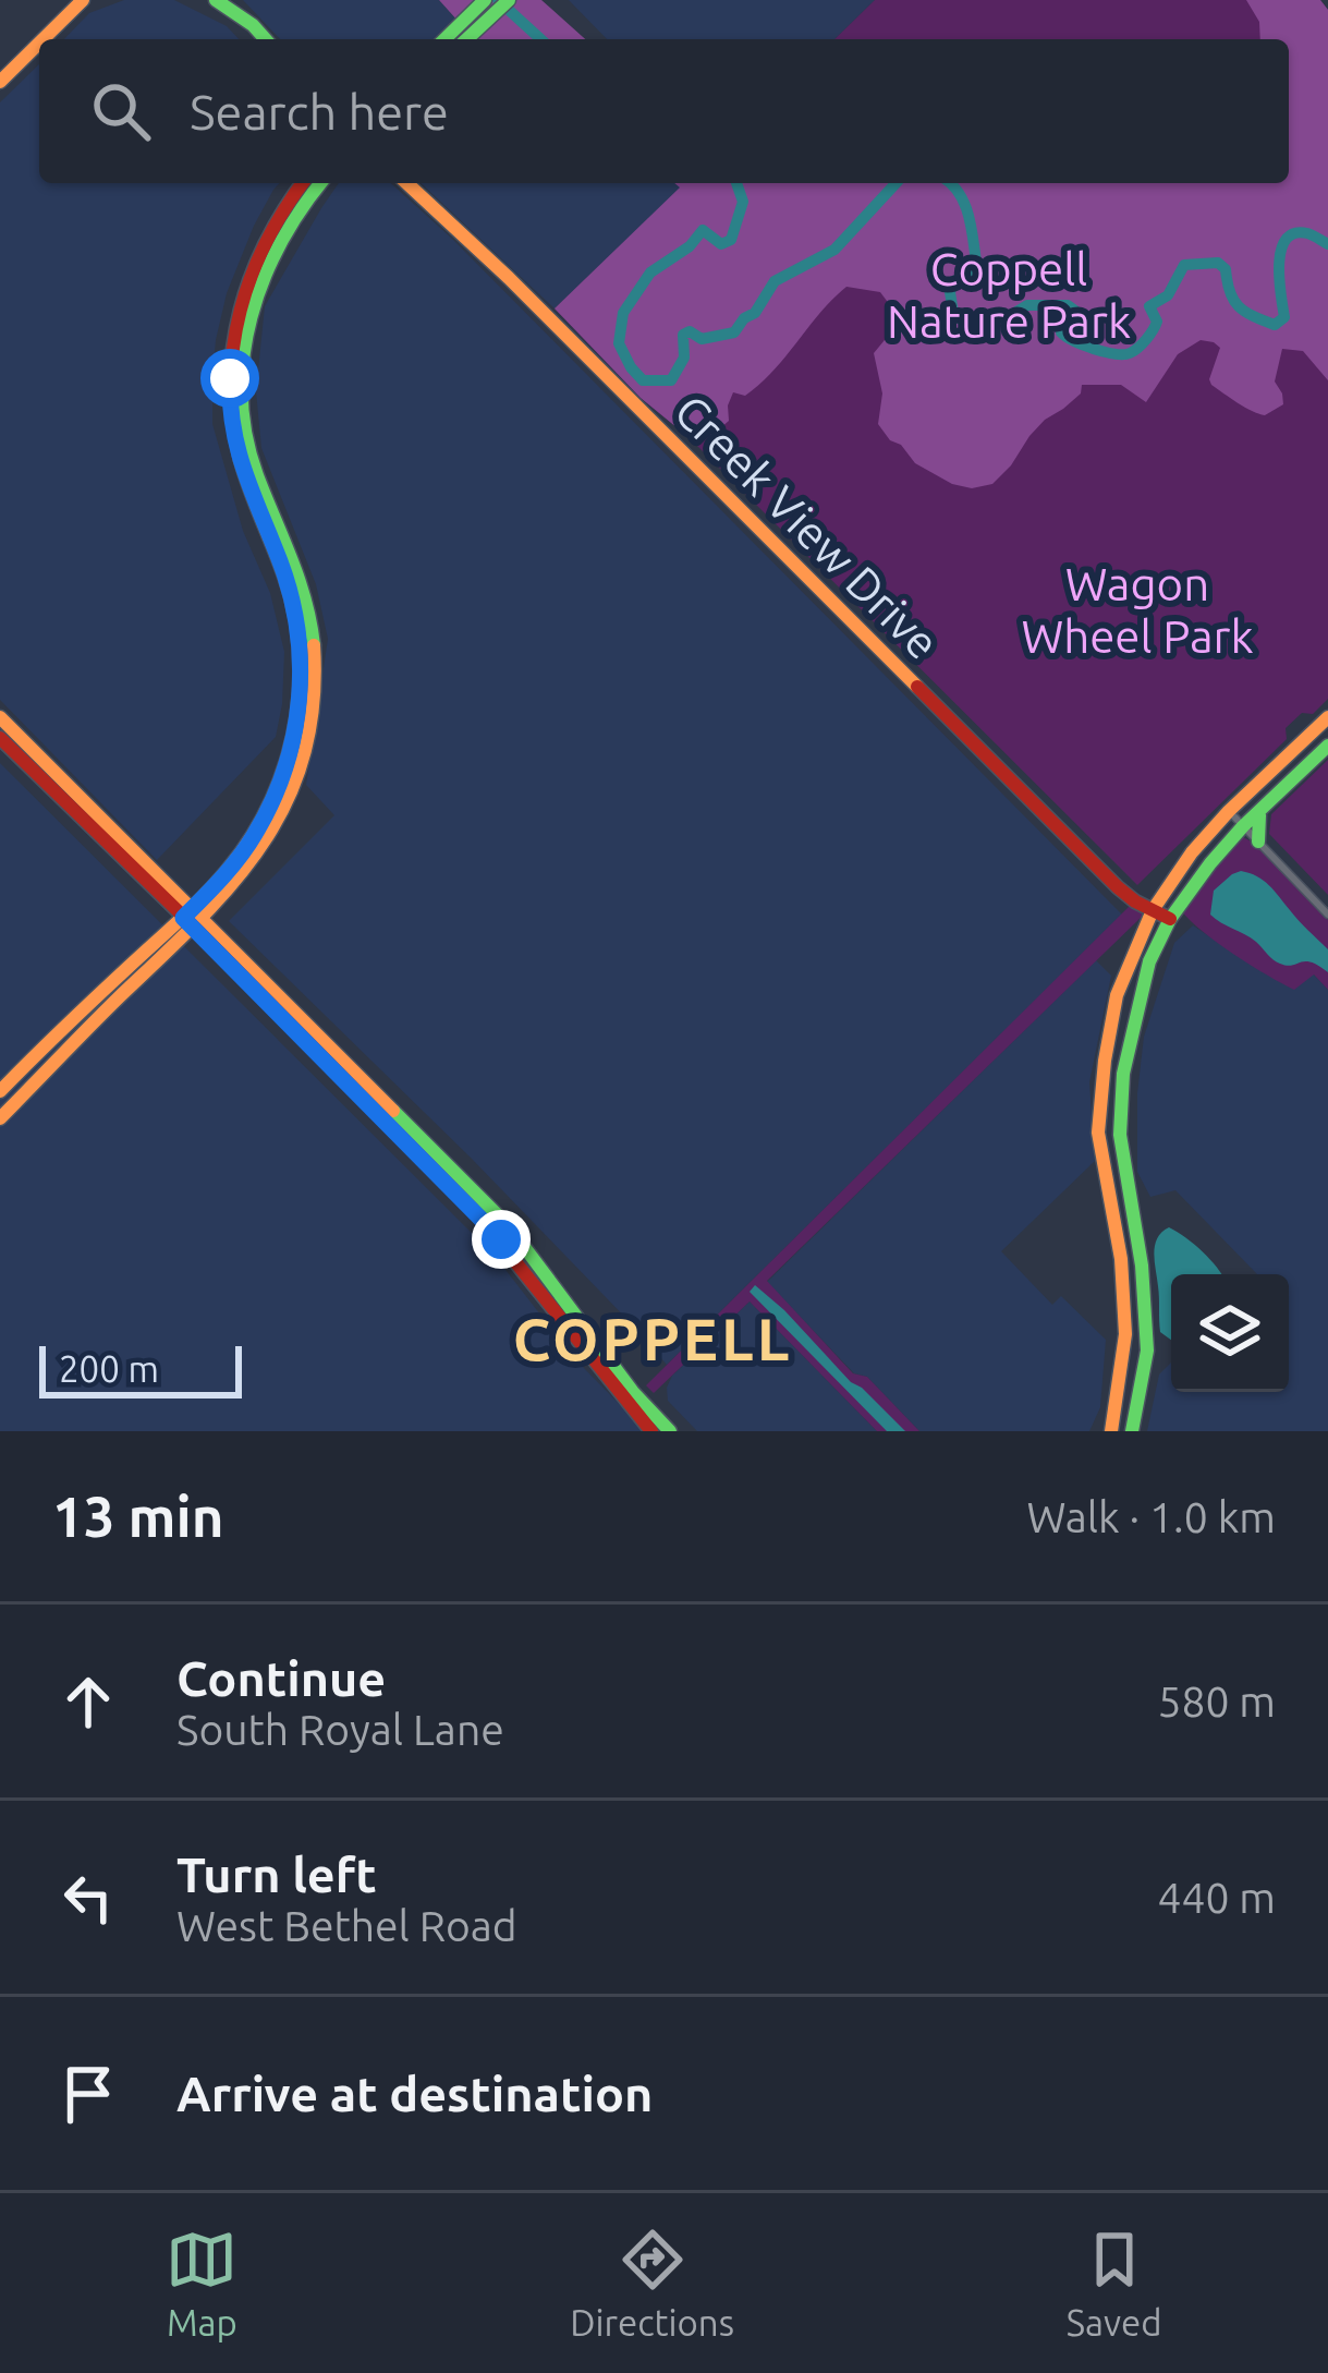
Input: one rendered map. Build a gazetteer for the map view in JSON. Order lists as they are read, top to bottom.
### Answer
{
  "streets": {
    "main road": ["Creek View Drive"]
  },
  "districts": ["COPPELL"],
  "parks": ["Coppell Nature Park", "Wagon Wheel Park"],
  "scale_bar": "200 m",
  "page": {
    "search": "Search here",
    "scale": "200 m",
    "heading": ["13 min", "Walk · 1.0 km"],
    "list": [
      ["Continue", "South Royal Lane", "580 m"],
      ["Turn left", "West Bethel Road", "440 m"],
      "Arrive at destination"
    ],
    "nav": ["Map", "Directions", "Saved"]
  }
}
